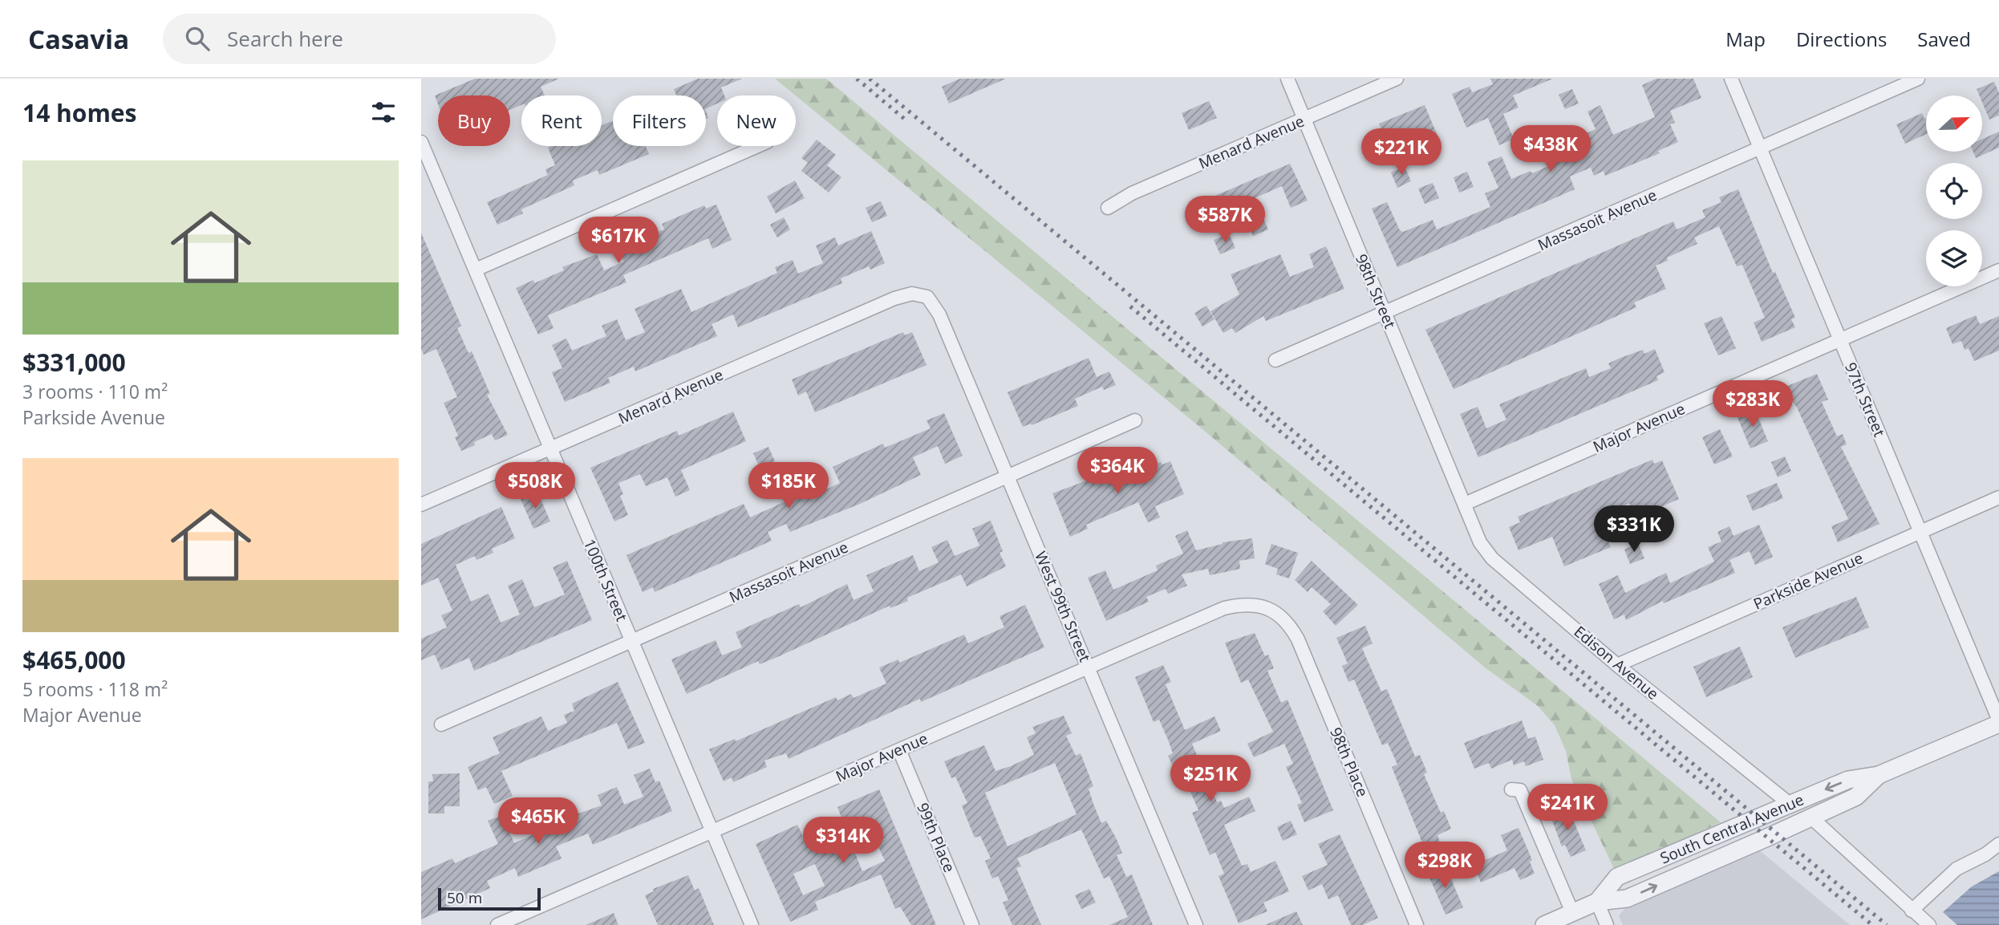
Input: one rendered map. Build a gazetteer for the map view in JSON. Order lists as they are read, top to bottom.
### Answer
{
  "streets": {
    "street": [
      "Menard Avenue",
      "Massasoit Avenue",
      "98th Street",
      "97th Street",
      "Major Avenue",
      "100th Street",
      "Parkside Avenue",
      "West 99th Street",
      "Edison Avenue",
      "98th Place",
      "South Central Avenue",
      "99th Place"
    ]
  },
  "crossings": [
    ["Menard Avenue", "98th Street"],
    ["Menard Avenue", "100th Street"],
    ["Menard Avenue", "West 99th Street"],
    ["Massasoit Avenue", "98th Street"],
    ["Massasoit Avenue", "97th Street"],
    ["Massasoit Avenue", "100th Street"],
    ["Massasoit Avenue", "West 99th Street"],
    ["98th Street", "Major Avenue"],
    ["98th Street", "Edison Avenue"],
    ["97th Street", "Major Avenue"],
    ["97th Street", "Parkside Avenue"],
    ["97th Street", "South Central Avenue"],
    ["Major Avenue", "100th Street"],
    ["Major Avenue", "West 99th Street"],
    ["Major Avenue", "Edison Avenue"],
    ["Major Avenue", "98th Place"],
    ["Major Avenue", "99th Place"],
    ["Parkside Avenue", "Edison Avenue"],
    ["Edison Avenue", "South Central Avenue"]
  ],
  "scale_bar": "50 m",
  "north": "right",
  "page": {
    "header": "Casavia",
    "search": "Search here",
    "nav": ["Map", "Directions", "Saved"],
    "heading": "14 homes",
    "chip": [
      "Buy",
      "Rent",
      "Filters",
      "New"
    ],
    "price": [
      "$438K",
      "$221K",
      "$587K",
      "$617K",
      "$283K",
      "$364K",
      "$508K",
      "$185K",
      "$331K",
      "$251K",
      "$241K",
      "$465K",
      "$314K",
      "$298K"
    ],
    "list": [
      {
        "name": "$331,000",
        "note": "3 rooms · 110 m² · Parkside Avenue"
      },
      {
        "name": "$465,000",
        "note": "5 rooms · 118 m² · Major Avenue"
      }
    ],
    "scale": "50 m"
  }
}
